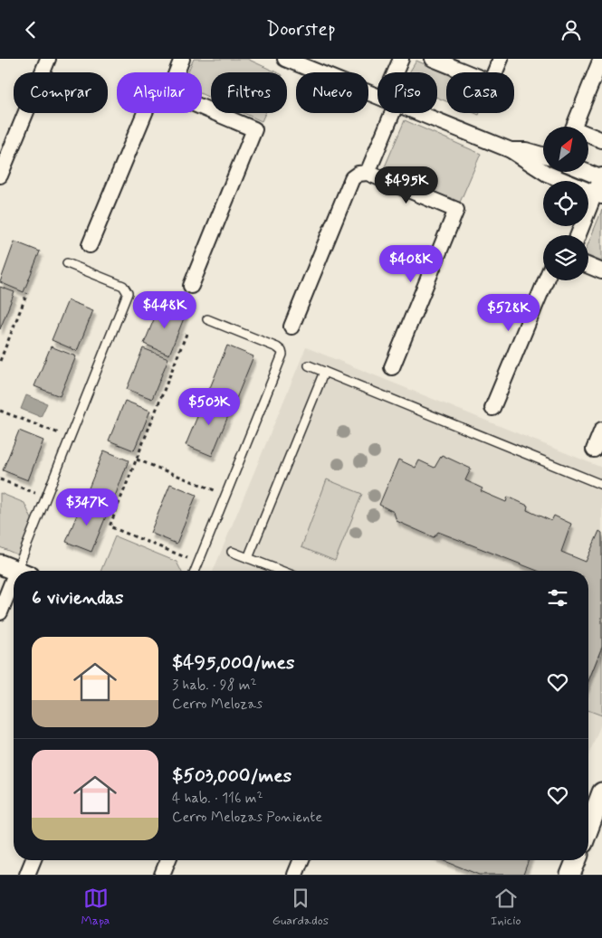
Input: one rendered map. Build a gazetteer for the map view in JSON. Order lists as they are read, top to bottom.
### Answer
{
  "north": "top right",
  "page": {
    "header": "Doorstep",
    "chip": [
      "Comprar",
      "Alquilar",
      "Filtros",
      "Nuevo",
      "Piso",
      "Casa"
    ],
    "price": [
      "$495K",
      "$408K",
      "$448K",
      "$528K",
      "$503K",
      "$347K"
    ],
    "heading": "6 viviendas",
    "list": [
      {
        "name": "$495,000/mes",
        "note": "3 hab. · 98 m² · Cerro Melozas"
      },
      {
        "name": "$503,000/mes",
        "note": "4 hab. · 116 m² · Cerro Melozas Poniente"
      }
    ],
    "tabs": ["Mapa", "Guardados", "Inicio"]
  }
}
